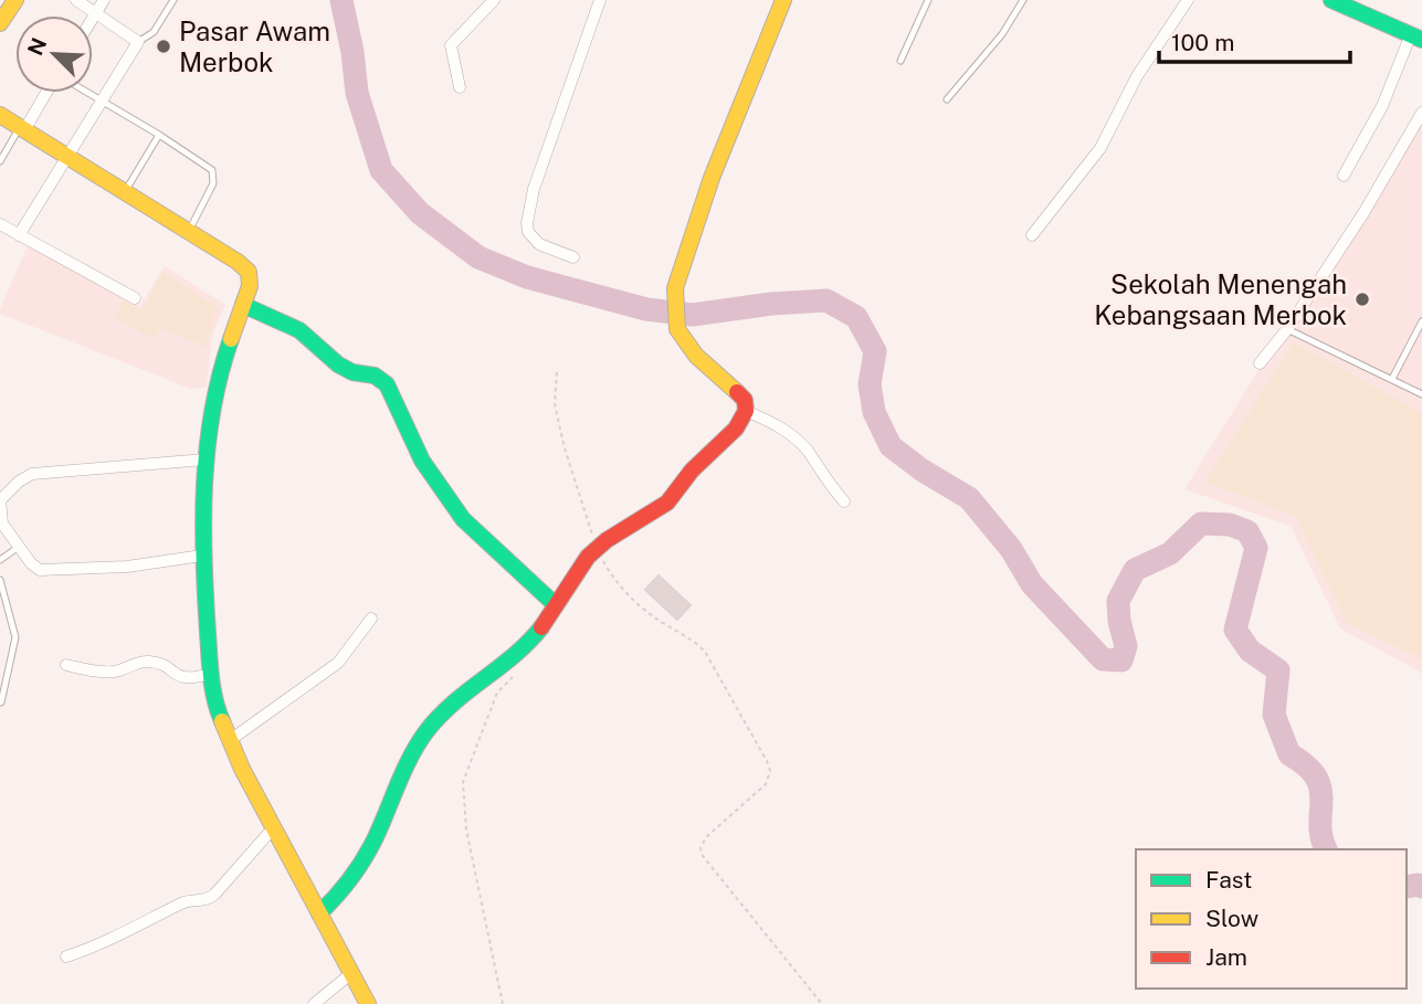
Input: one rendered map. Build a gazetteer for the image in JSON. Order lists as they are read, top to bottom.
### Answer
{
  "places": ["Pasar Awam Merbok", "Sekolah Menengah Kebangsaan Merbok"],
  "legend": ["Fast", "Slow", "Jam"],
  "scale_bar": "100 m",
  "north": "top left"
}
